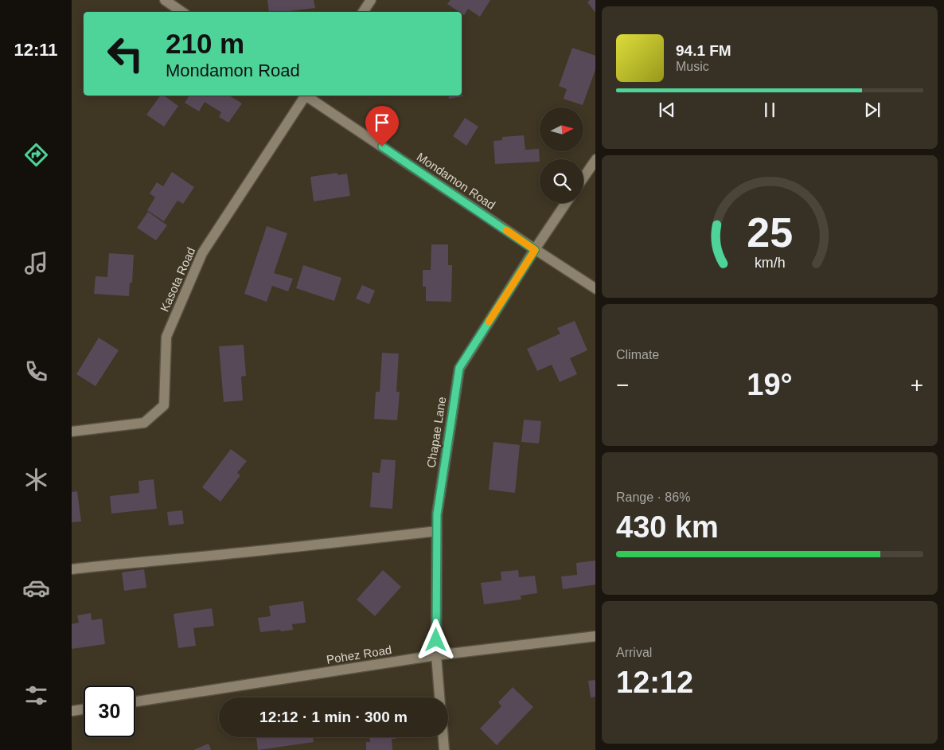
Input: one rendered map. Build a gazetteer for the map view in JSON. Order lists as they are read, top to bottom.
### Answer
{
  "streets": {
    "street": [
      "Mondamon Road",
      "Kasota Road",
      "Chapae Lane",
      "Pohez Road"
    ]
  },
  "crossings": [
    ["Mondamon Road", "Chapae Lane"],
    ["Chapae Lane", "Pohez Road"]
  ],
  "north": "right",
  "page": {
    "tabs": "12:11",
    "turn": ["210 m", "Mondamon Road"],
    "song": ["94.1 FM", "Music"],
    "tile": [
      "Climate",
      ["Range · 86%", "430 km"],
      ["Arrival", "12:12"]
    ],
    "heat": ["−", "19°", "+"],
    "limit": "30",
    "trip": "12:12 · 1 min · 300 m",
    "gauge": ["25", "km/h"]
  }
}
